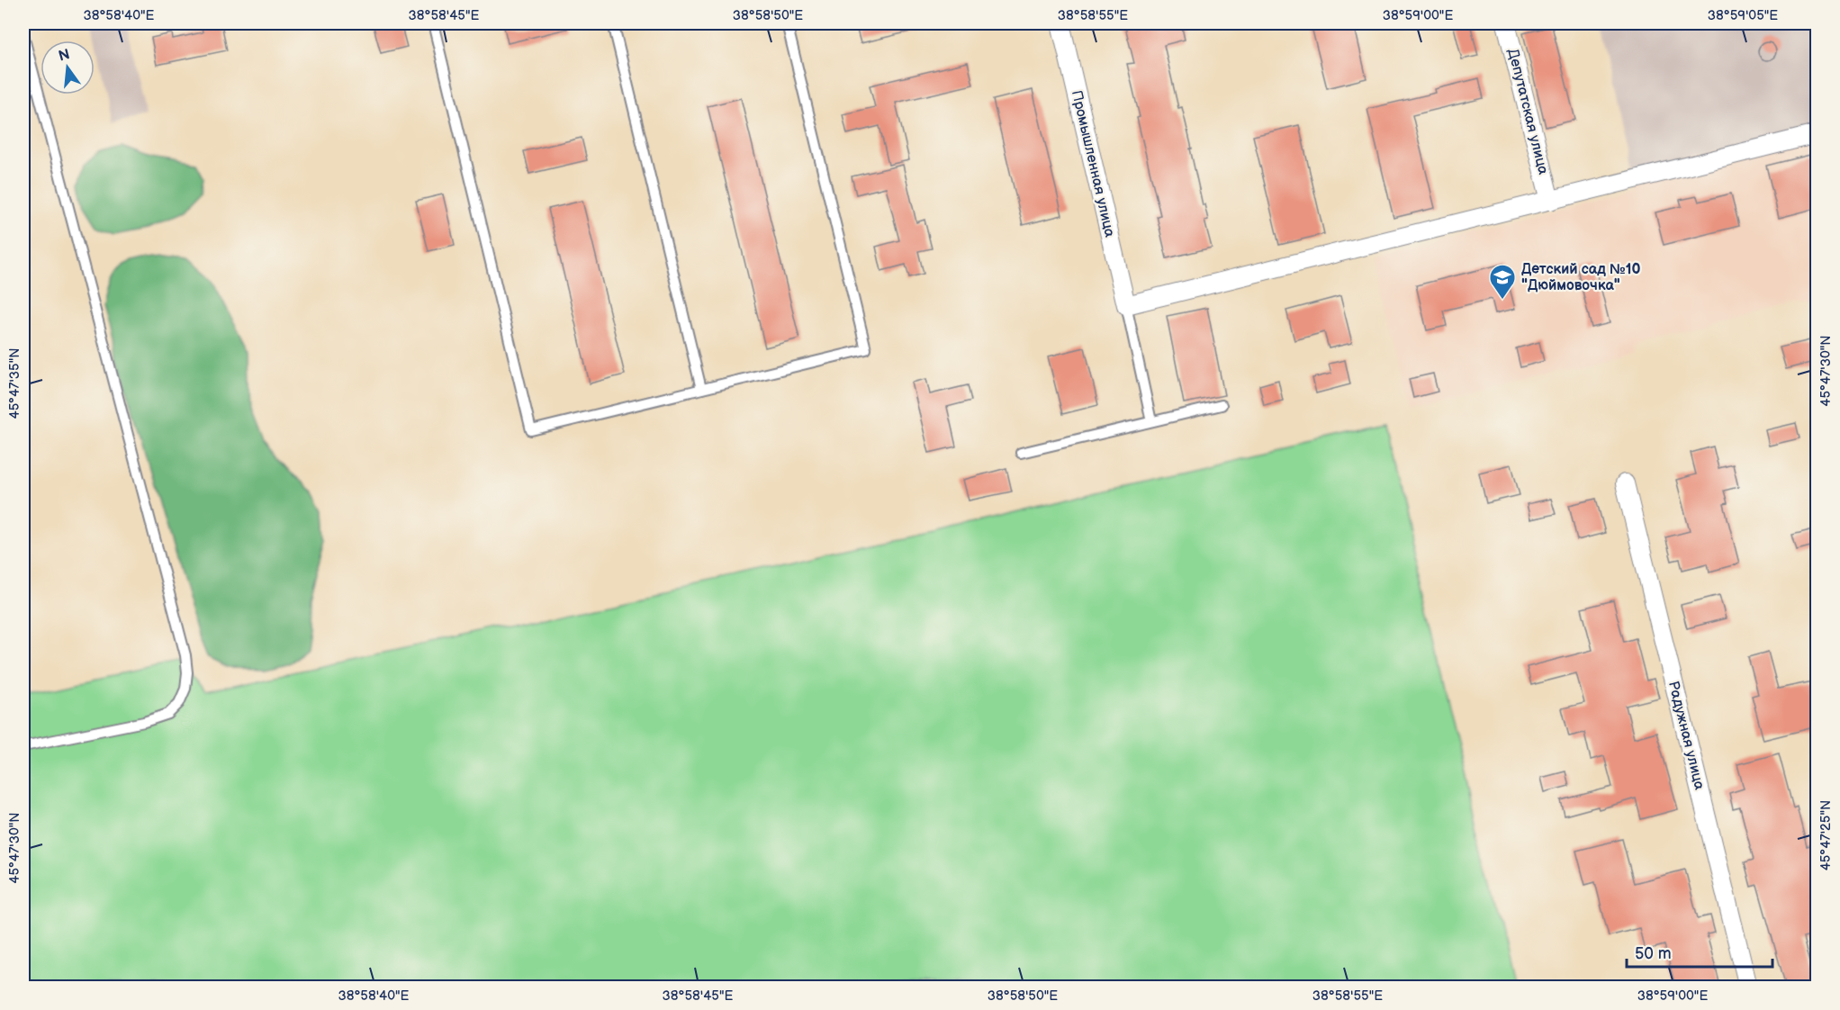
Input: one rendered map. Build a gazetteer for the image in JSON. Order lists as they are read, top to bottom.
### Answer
{
  "streets": {
    "street": ["Депутатская улица", "Промышленная улица", "Радужная улица"]
  },
  "places": {
    "school or university": ["Детский сад №10 \"Дюймовочка\""]
  },
  "scale_bar": "50 m",
  "north": "top",
  "coordinates": [
    "38°58'40\"E",
    "38°58'45\"E",
    "38°58'50\"E",
    "38°58'55\"E",
    "38°59'00\"E",
    "38°59'05\"E",
    "45°47'30\"N",
    "45°47'35\"N",
    "45°47'25\"N"
  ]
}
